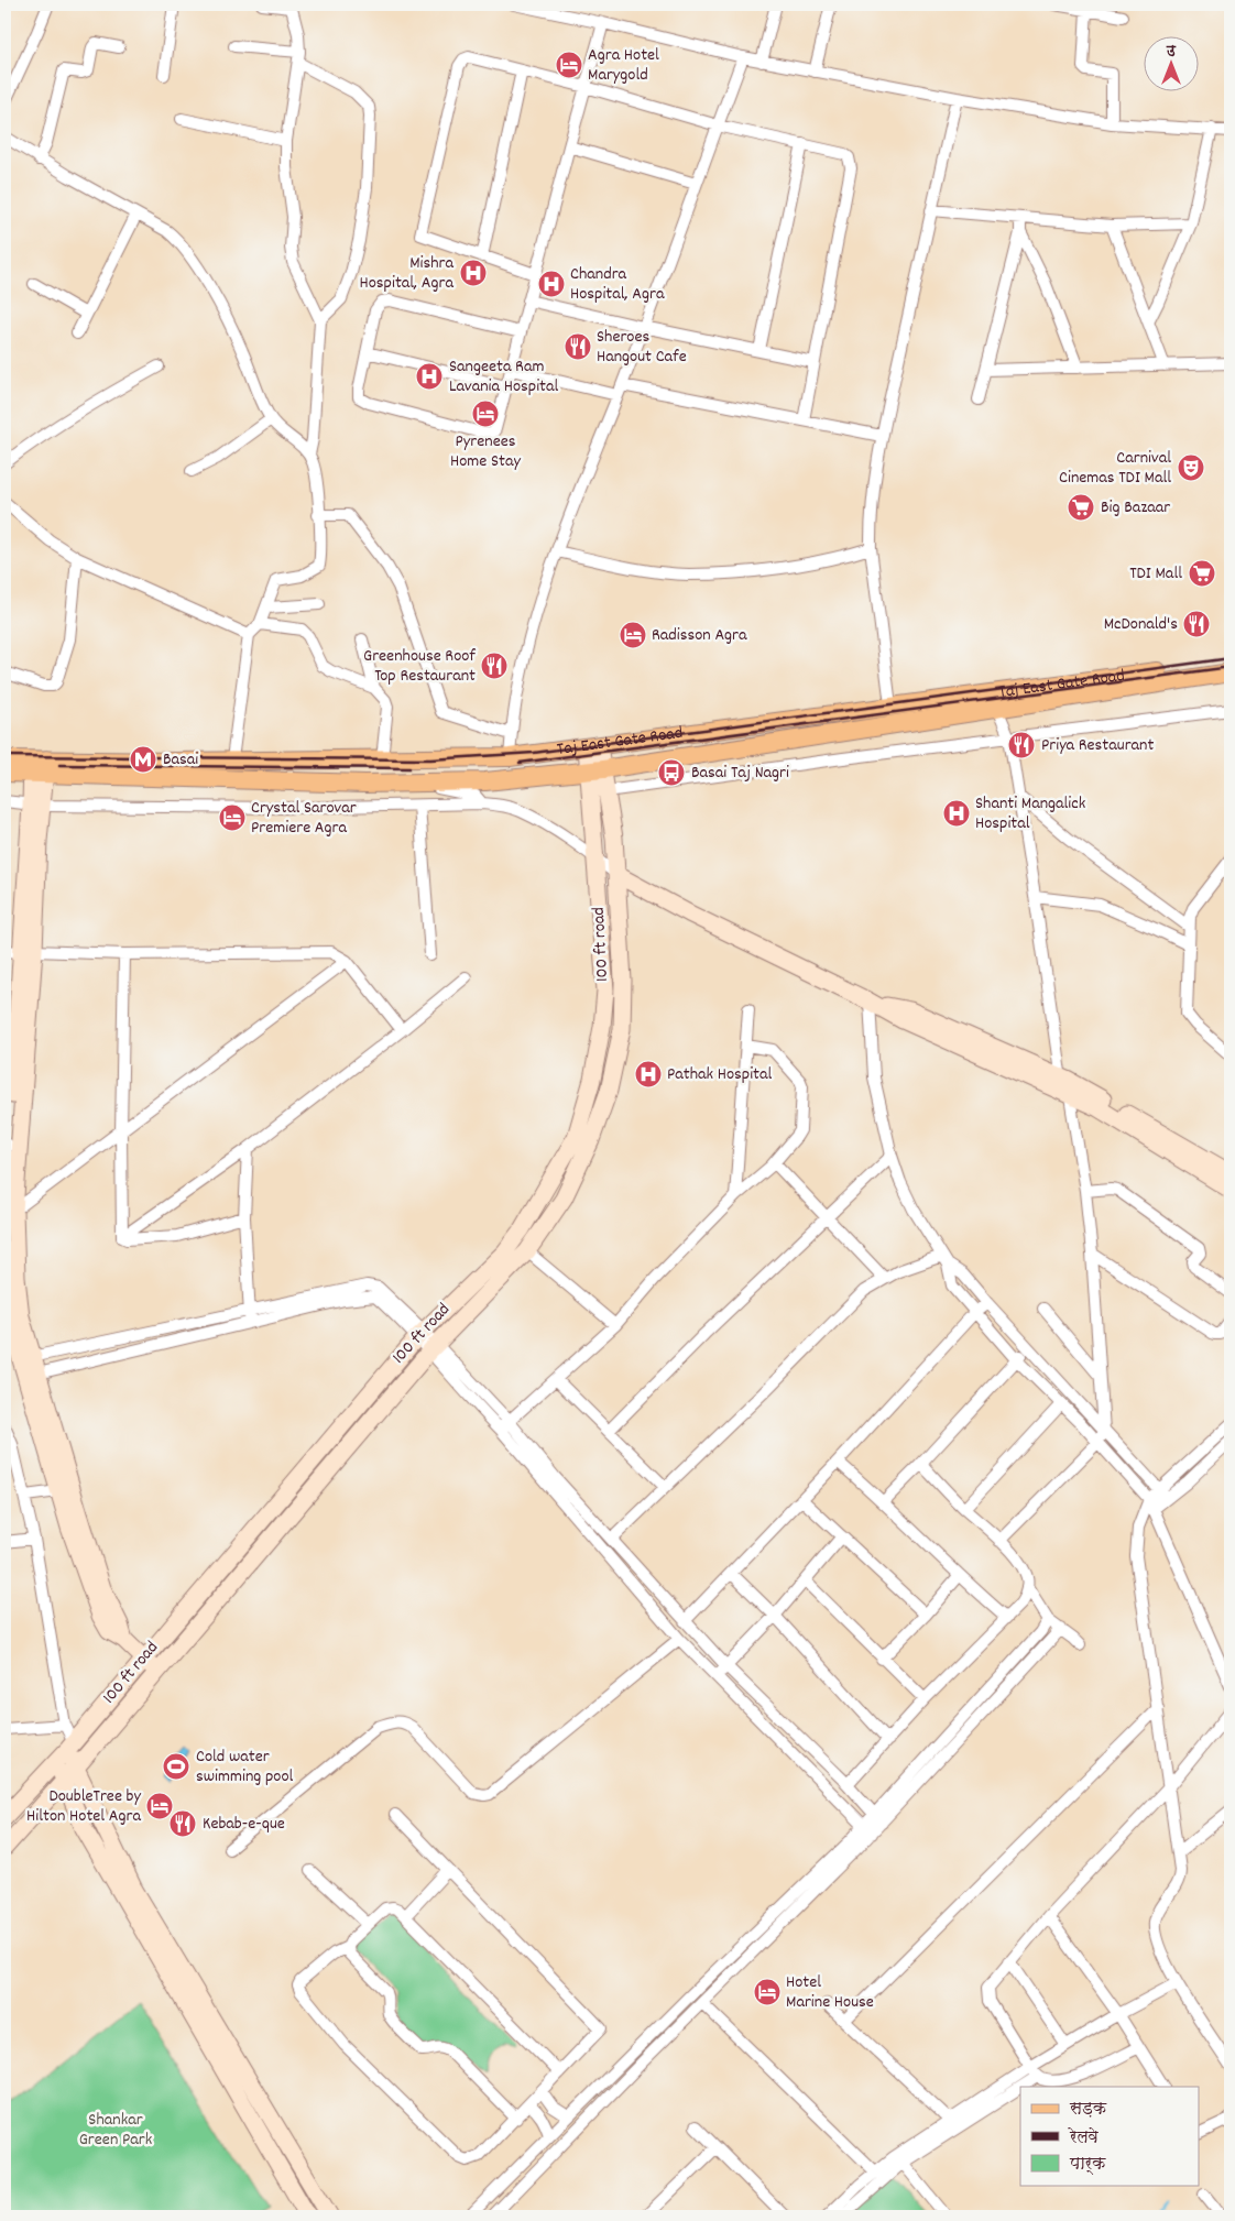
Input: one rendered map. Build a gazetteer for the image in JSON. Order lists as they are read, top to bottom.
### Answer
{
  "streets": {
    "main road": ["Taj East Gate Road"],
    "street": ["100 ft road"]
  },
  "crossings": [
    ["Taj East Gate Road", "100 ft road"]
  ],
  "parks": ["Shankar Green Park"],
  "places": {
    "hotel": [
      "Agra Hotel Marygold",
      "Pyrenees Home Stay",
      "Radisson Agra",
      "Crystal Sarovar Premiere Agra",
      "DoubleTree by Hilton Hotel Agra",
      "Hotel Marine House"
    ],
    "hospital": [
      "Mishra Hospital, Agra",
      "Chandra Hospital, Agra",
      "Sangeeta Ram Lavania Hospital",
      "Shanti Mangalick Hospital",
      "Pathak Hospital"
    ],
    "restaurant": [
      "Sheroes Hangout Cafe",
      "McDonald's",
      "Greenhouse Roof Top Restaurant",
      "Priya Restaurant",
      "Kebab-e-que"
    ],
    "theatre": ["Carnival Cinemas TDI Mall"],
    "supermarket": ["Big Bazaar", "TDI Mall"],
    "metro station": ["Basai"],
    "bus stop": ["Basai Taj Nagri"],
    "sports": ["Cold water swimming pool"]
  },
  "legend": ["सड़क", "रेलवे", "पार्क"],
  "north": "top"
}
